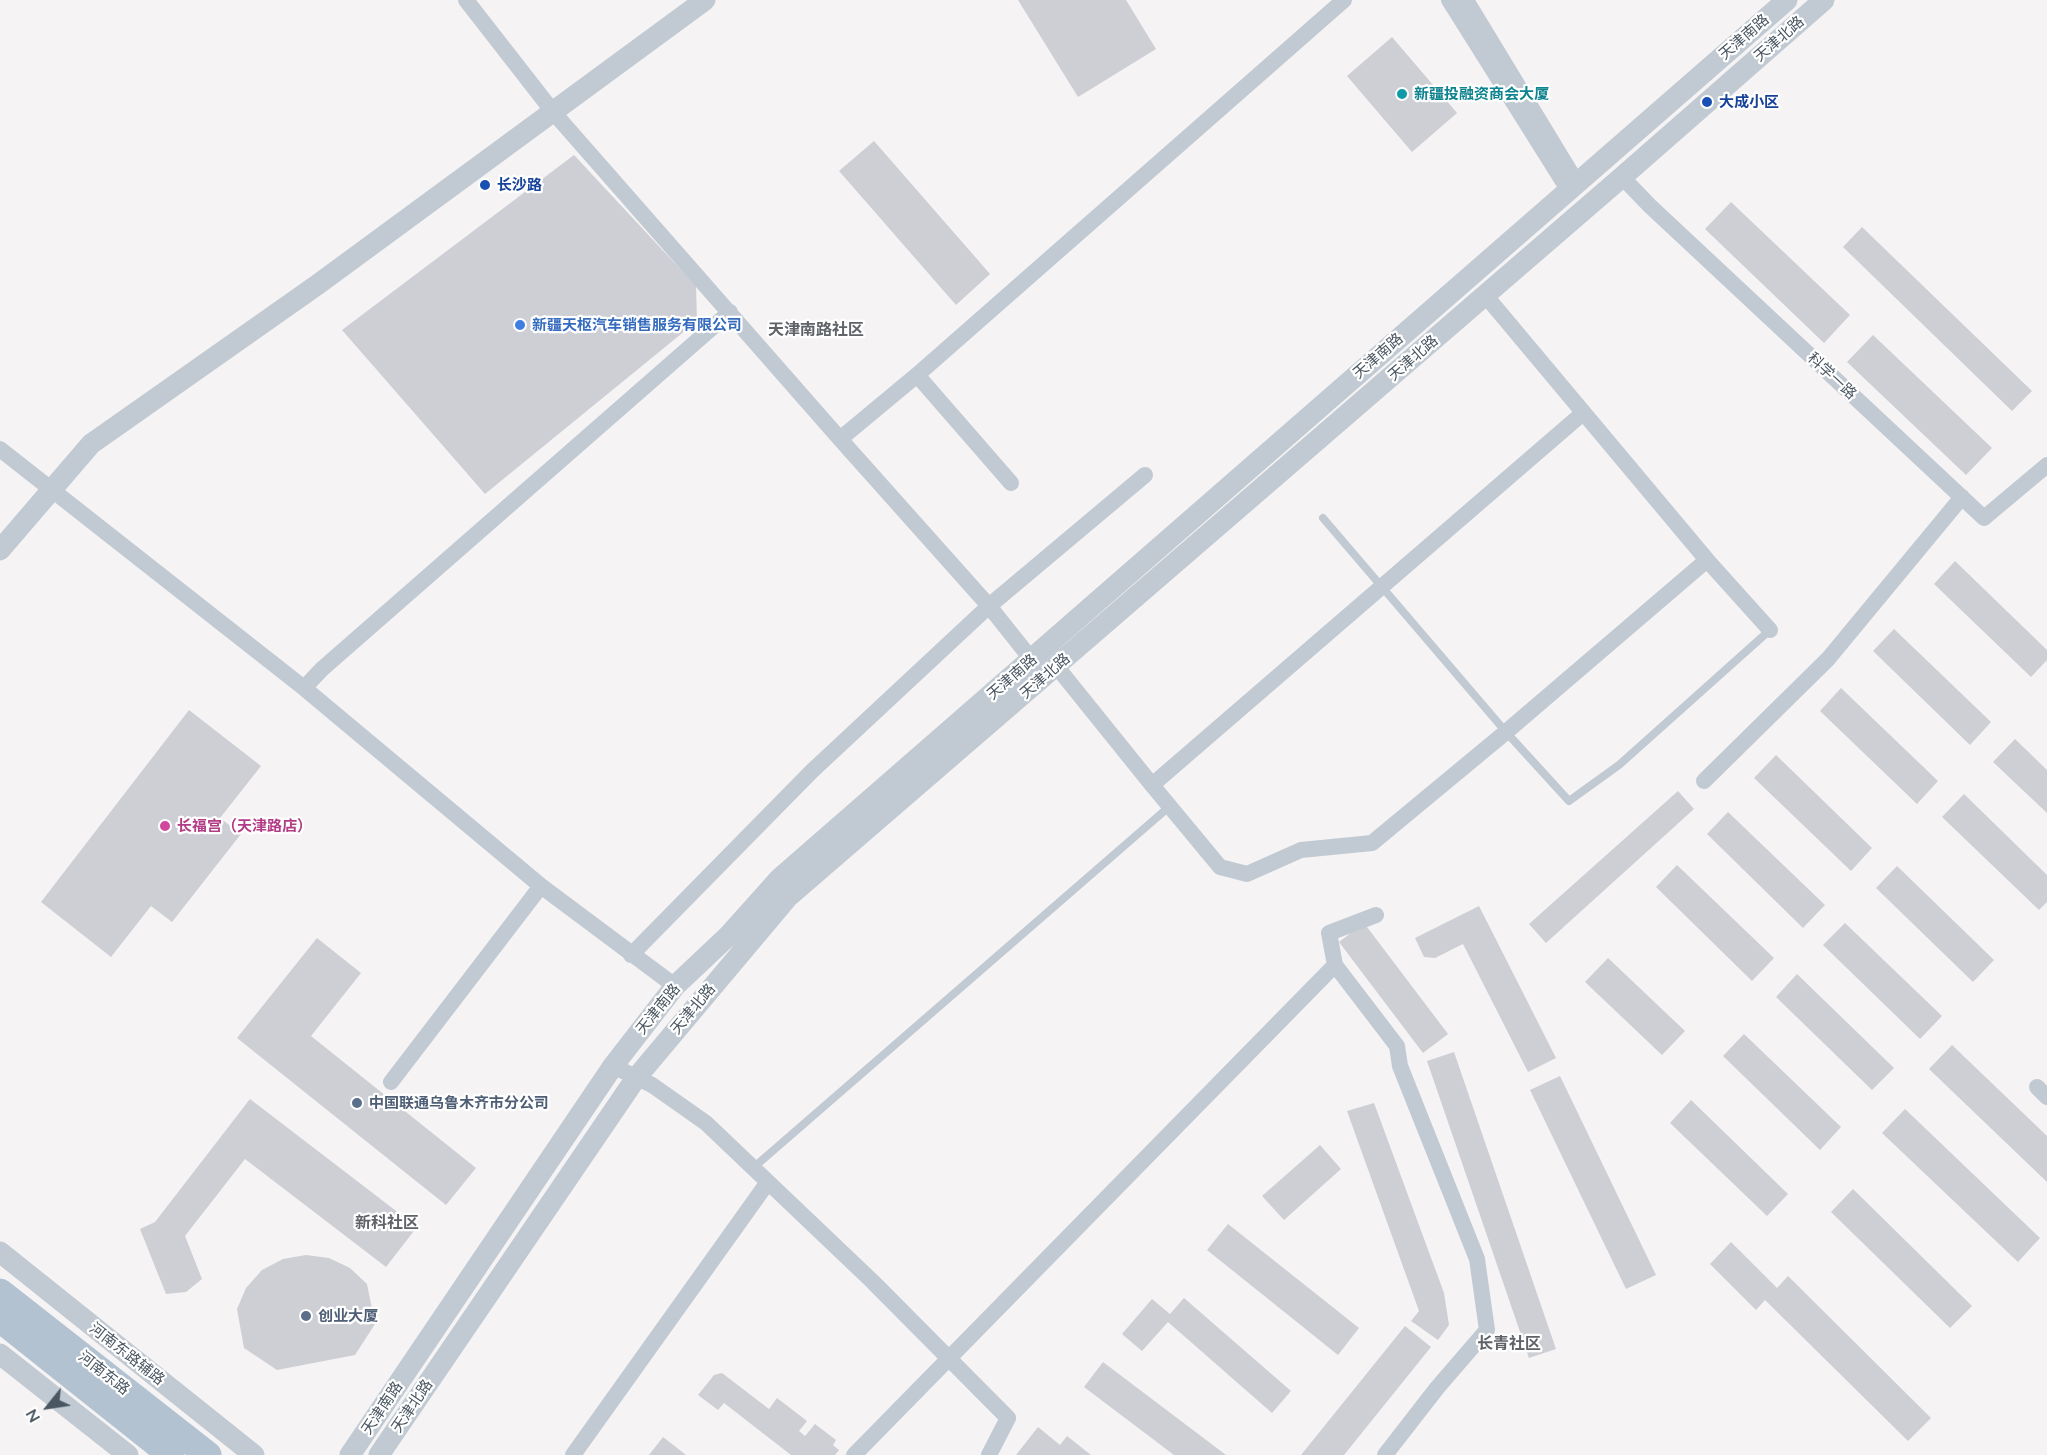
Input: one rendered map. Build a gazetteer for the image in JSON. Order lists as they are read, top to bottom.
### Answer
{
  "streets": {
    "main road": ["河南东路"],
    "street": [
      "天津南路",
      "天津北路",
      "科学一路",
      "河南东路辅路"
    ]
  },
  "crossings": [
    ["天津北路", "科学一路"]
  ],
  "districts": ["天津南路社区", "新科社区", "长青社区"],
  "places": [
    "新疆投融资商会大厦",
    "大成小区",
    "长沙路",
    "新疆天枢汽车销售服务有限公司",
    "长福宫（天津路店）",
    "中国联通乌鲁木齐市分公司",
    "创业大厦"
  ],
  "north": "bottom left"
}
